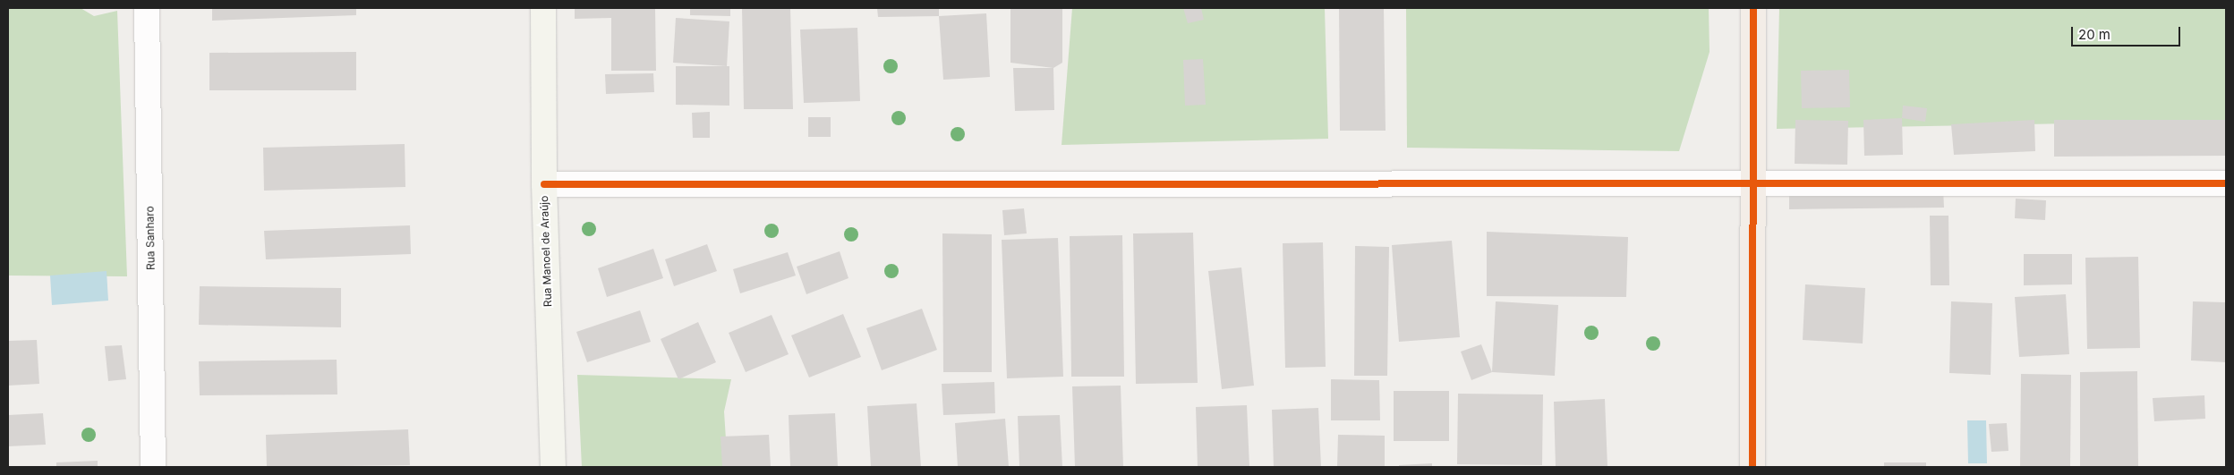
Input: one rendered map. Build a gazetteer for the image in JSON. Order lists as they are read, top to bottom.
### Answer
{
  "streets": {
    "street": ["Rua Sanharo", "Rua Manoel de Araújo"]
  },
  "scale_bar": "20 m"
}
